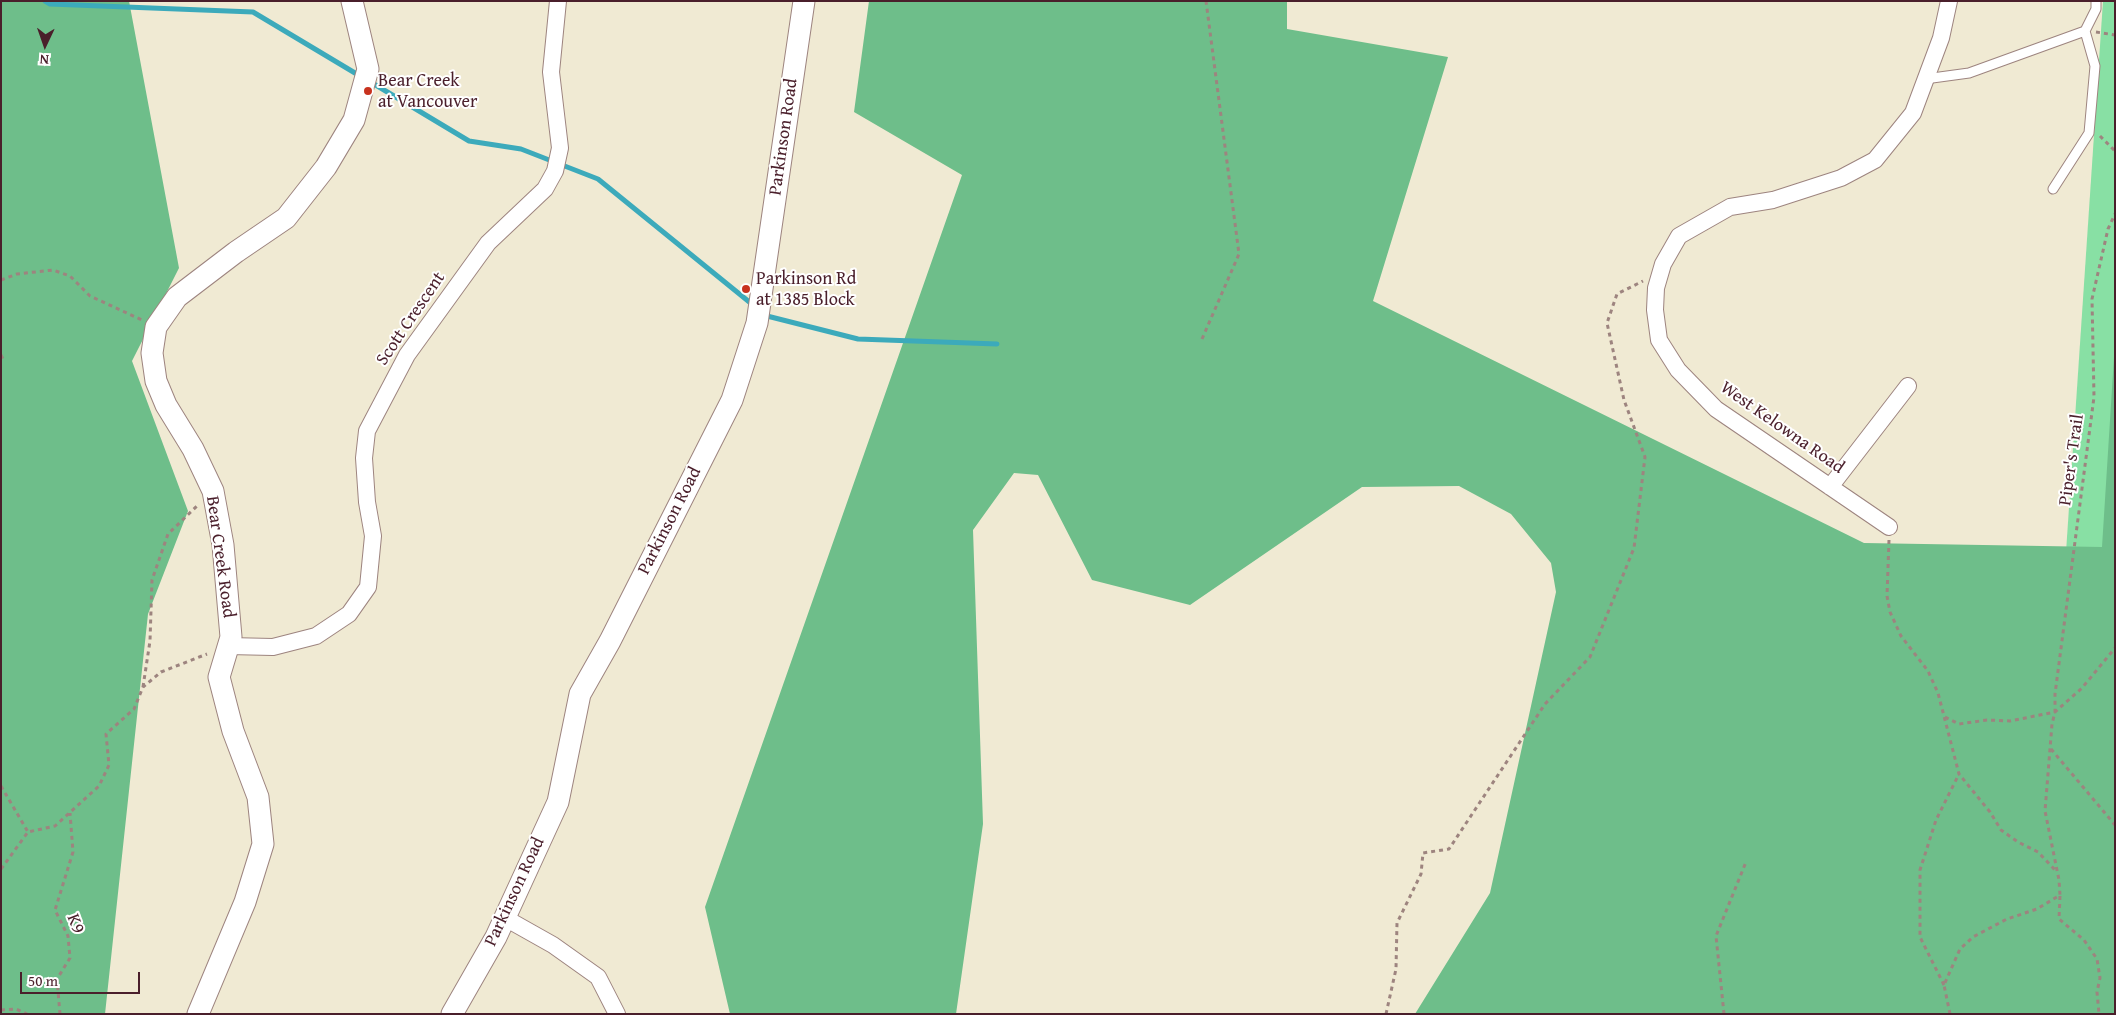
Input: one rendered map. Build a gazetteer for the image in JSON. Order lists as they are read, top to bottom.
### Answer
{
  "streets": {
    "street": [
      "Parkinson Road",
      "Scott Crescent",
      "West Kelowna Road",
      "Bear Creek Road"
    ],
    "path": ["Piper's Trail", "K9"]
  },
  "crossings": [
    ["Scott Crescent", "Bear Creek Road"]
  ],
  "places": ["Bear Creek at Vancouver", "Parkinson Rd at 1385 Block"],
  "scale_bar": "50 m",
  "north": "bottom"
}
